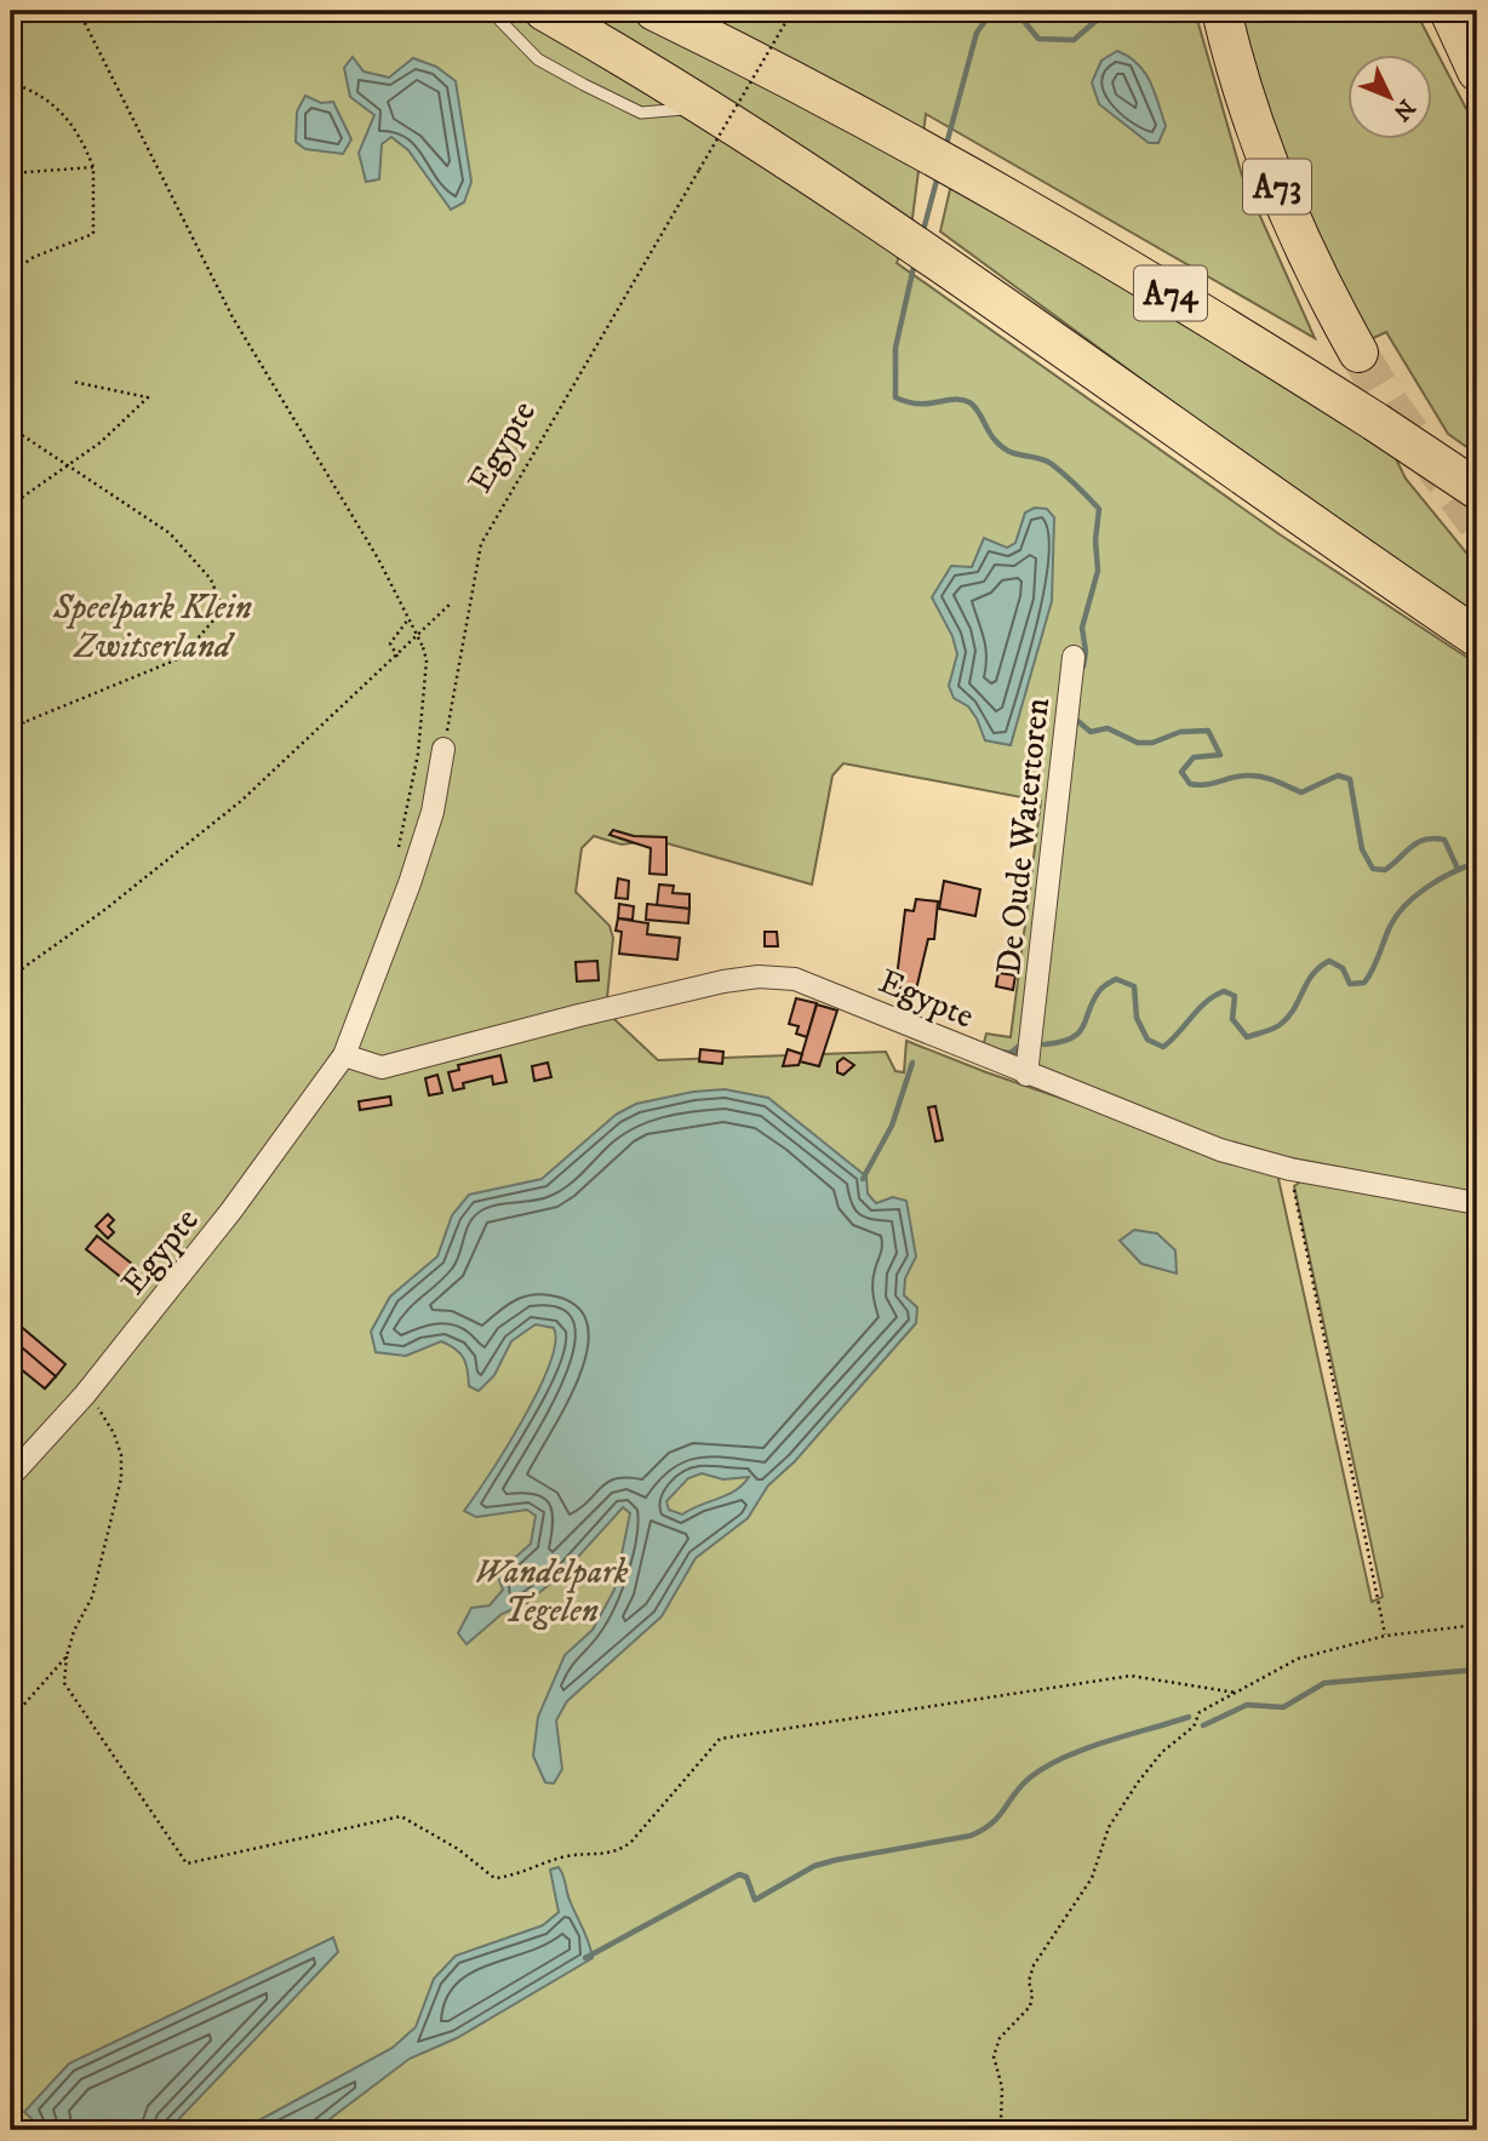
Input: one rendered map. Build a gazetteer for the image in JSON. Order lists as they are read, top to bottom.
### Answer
{
  "streets": {
    "highway": ["A73", "A74"],
    "street": ["Egypte", "De Oude Watertoren"]
  },
  "crossings": [
    ["Egypte", "De Oude Watertoren"]
  ],
  "parks": ["Speelpark Klein Zwitserland", "Wandelpark Tegelen"],
  "north": "bottom right"
}
